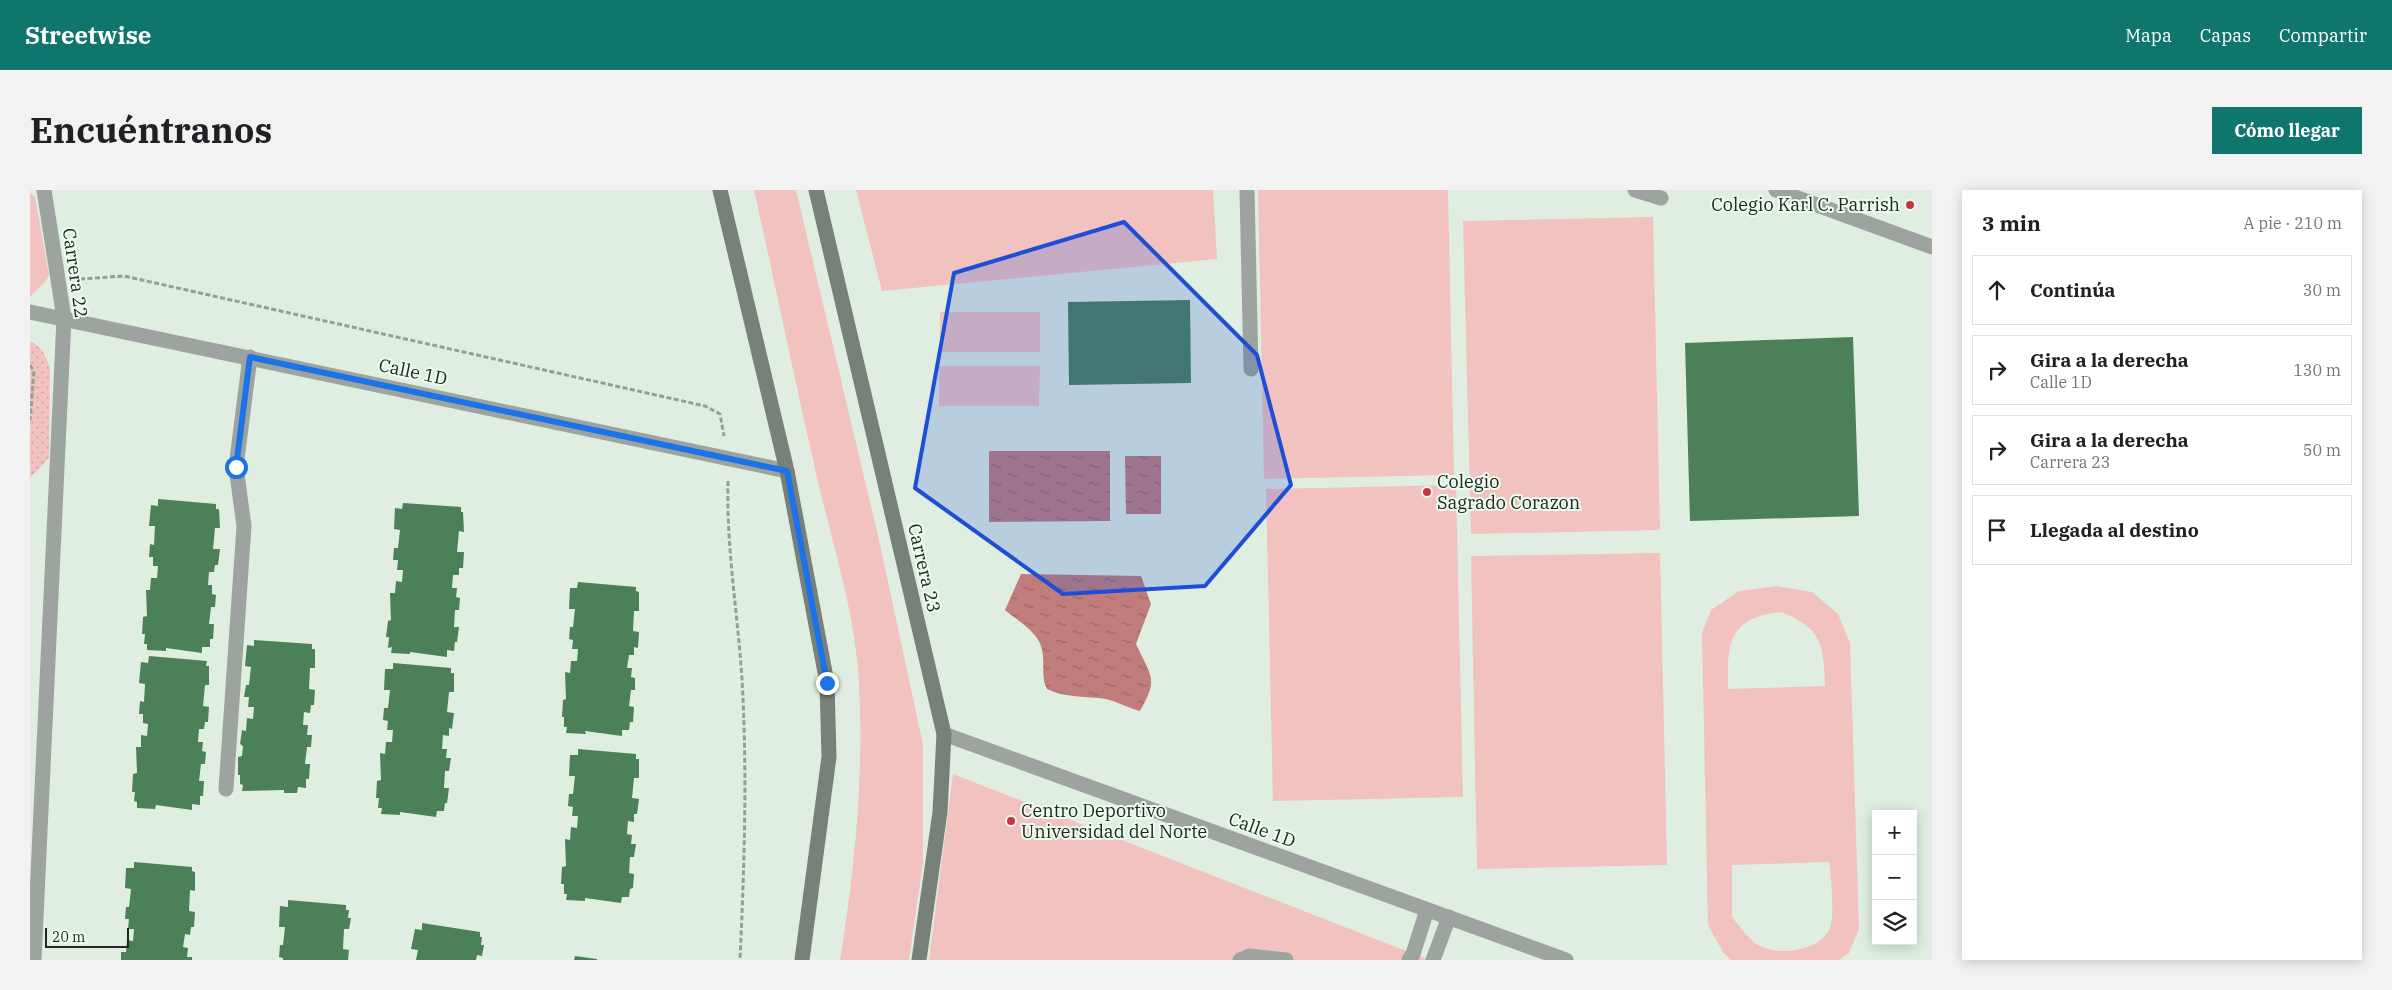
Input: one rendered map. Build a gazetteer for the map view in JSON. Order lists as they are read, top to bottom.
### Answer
{
  "streets": {
    "main road": ["Carrera 23"],
    "street": ["Carrera 22", "Calle 1D"]
  },
  "crossings": [
    ["Carrera 22", "Calle 1D"],
    ["Calle 1D", "Carrera 23"]
  ],
  "places": ["Colegio Karl C. Parrish", "Colegio Sagrado Corazon", "Centro Deportivo Universidad del Norte"],
  "scale_bar": "20 m",
  "page": {
    "header": "Streetwise",
    "nav": ["Mapa", "Capas", "Compartir"],
    "title": "Encuéntranos",
    "buttons": "Cómo llegar",
    "heading": ["3 min", "A pie · 210 m"],
    "list": [
      ["Continúa", "30 m"],
      ["Gira a la derecha", "Calle 1D", "130 m"],
      ["Gira a la derecha", "Carrera 23", "50 m"],
      "Llegada al destino"
    ],
    "map_buttons": ["+", "−"],
    "scale": "20 m"
  }
}
